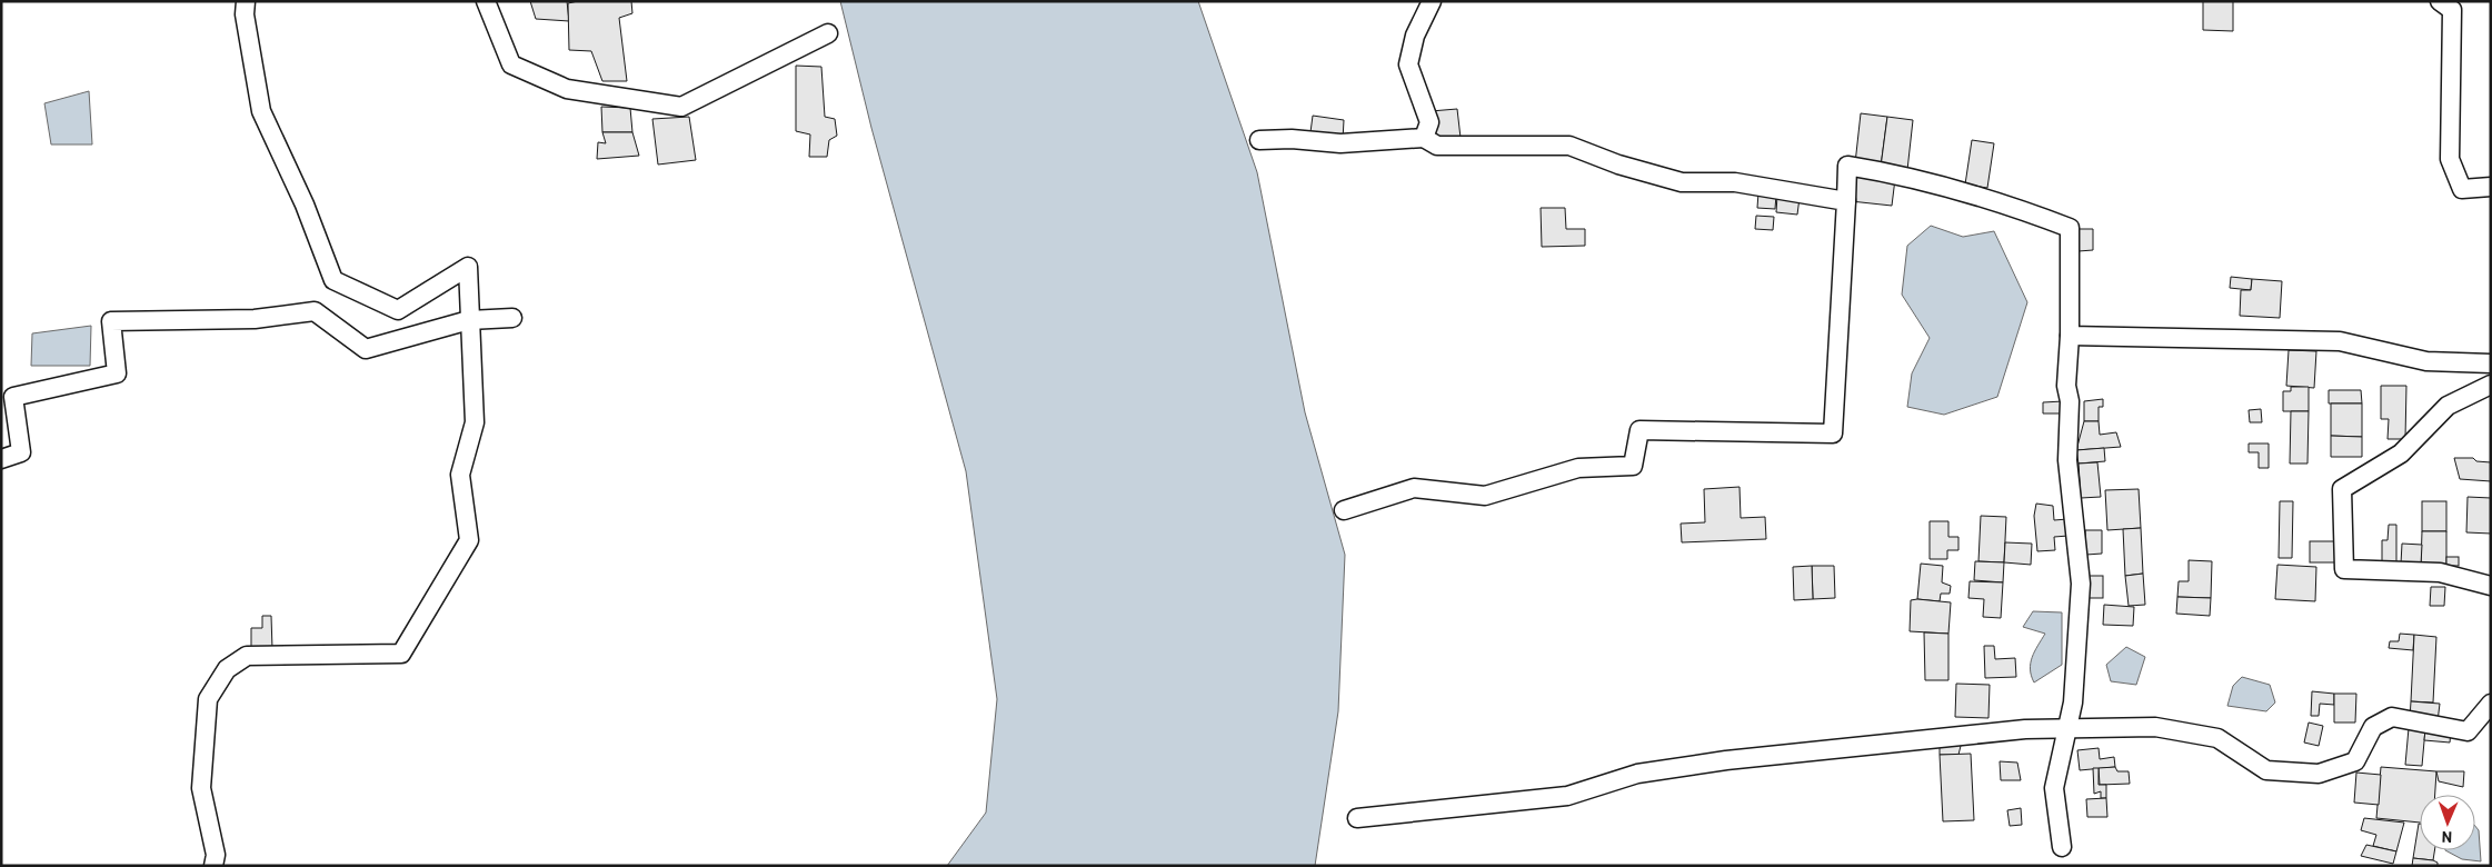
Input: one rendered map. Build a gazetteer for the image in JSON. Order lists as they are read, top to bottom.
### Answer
{
  "north": "bottom"
}
